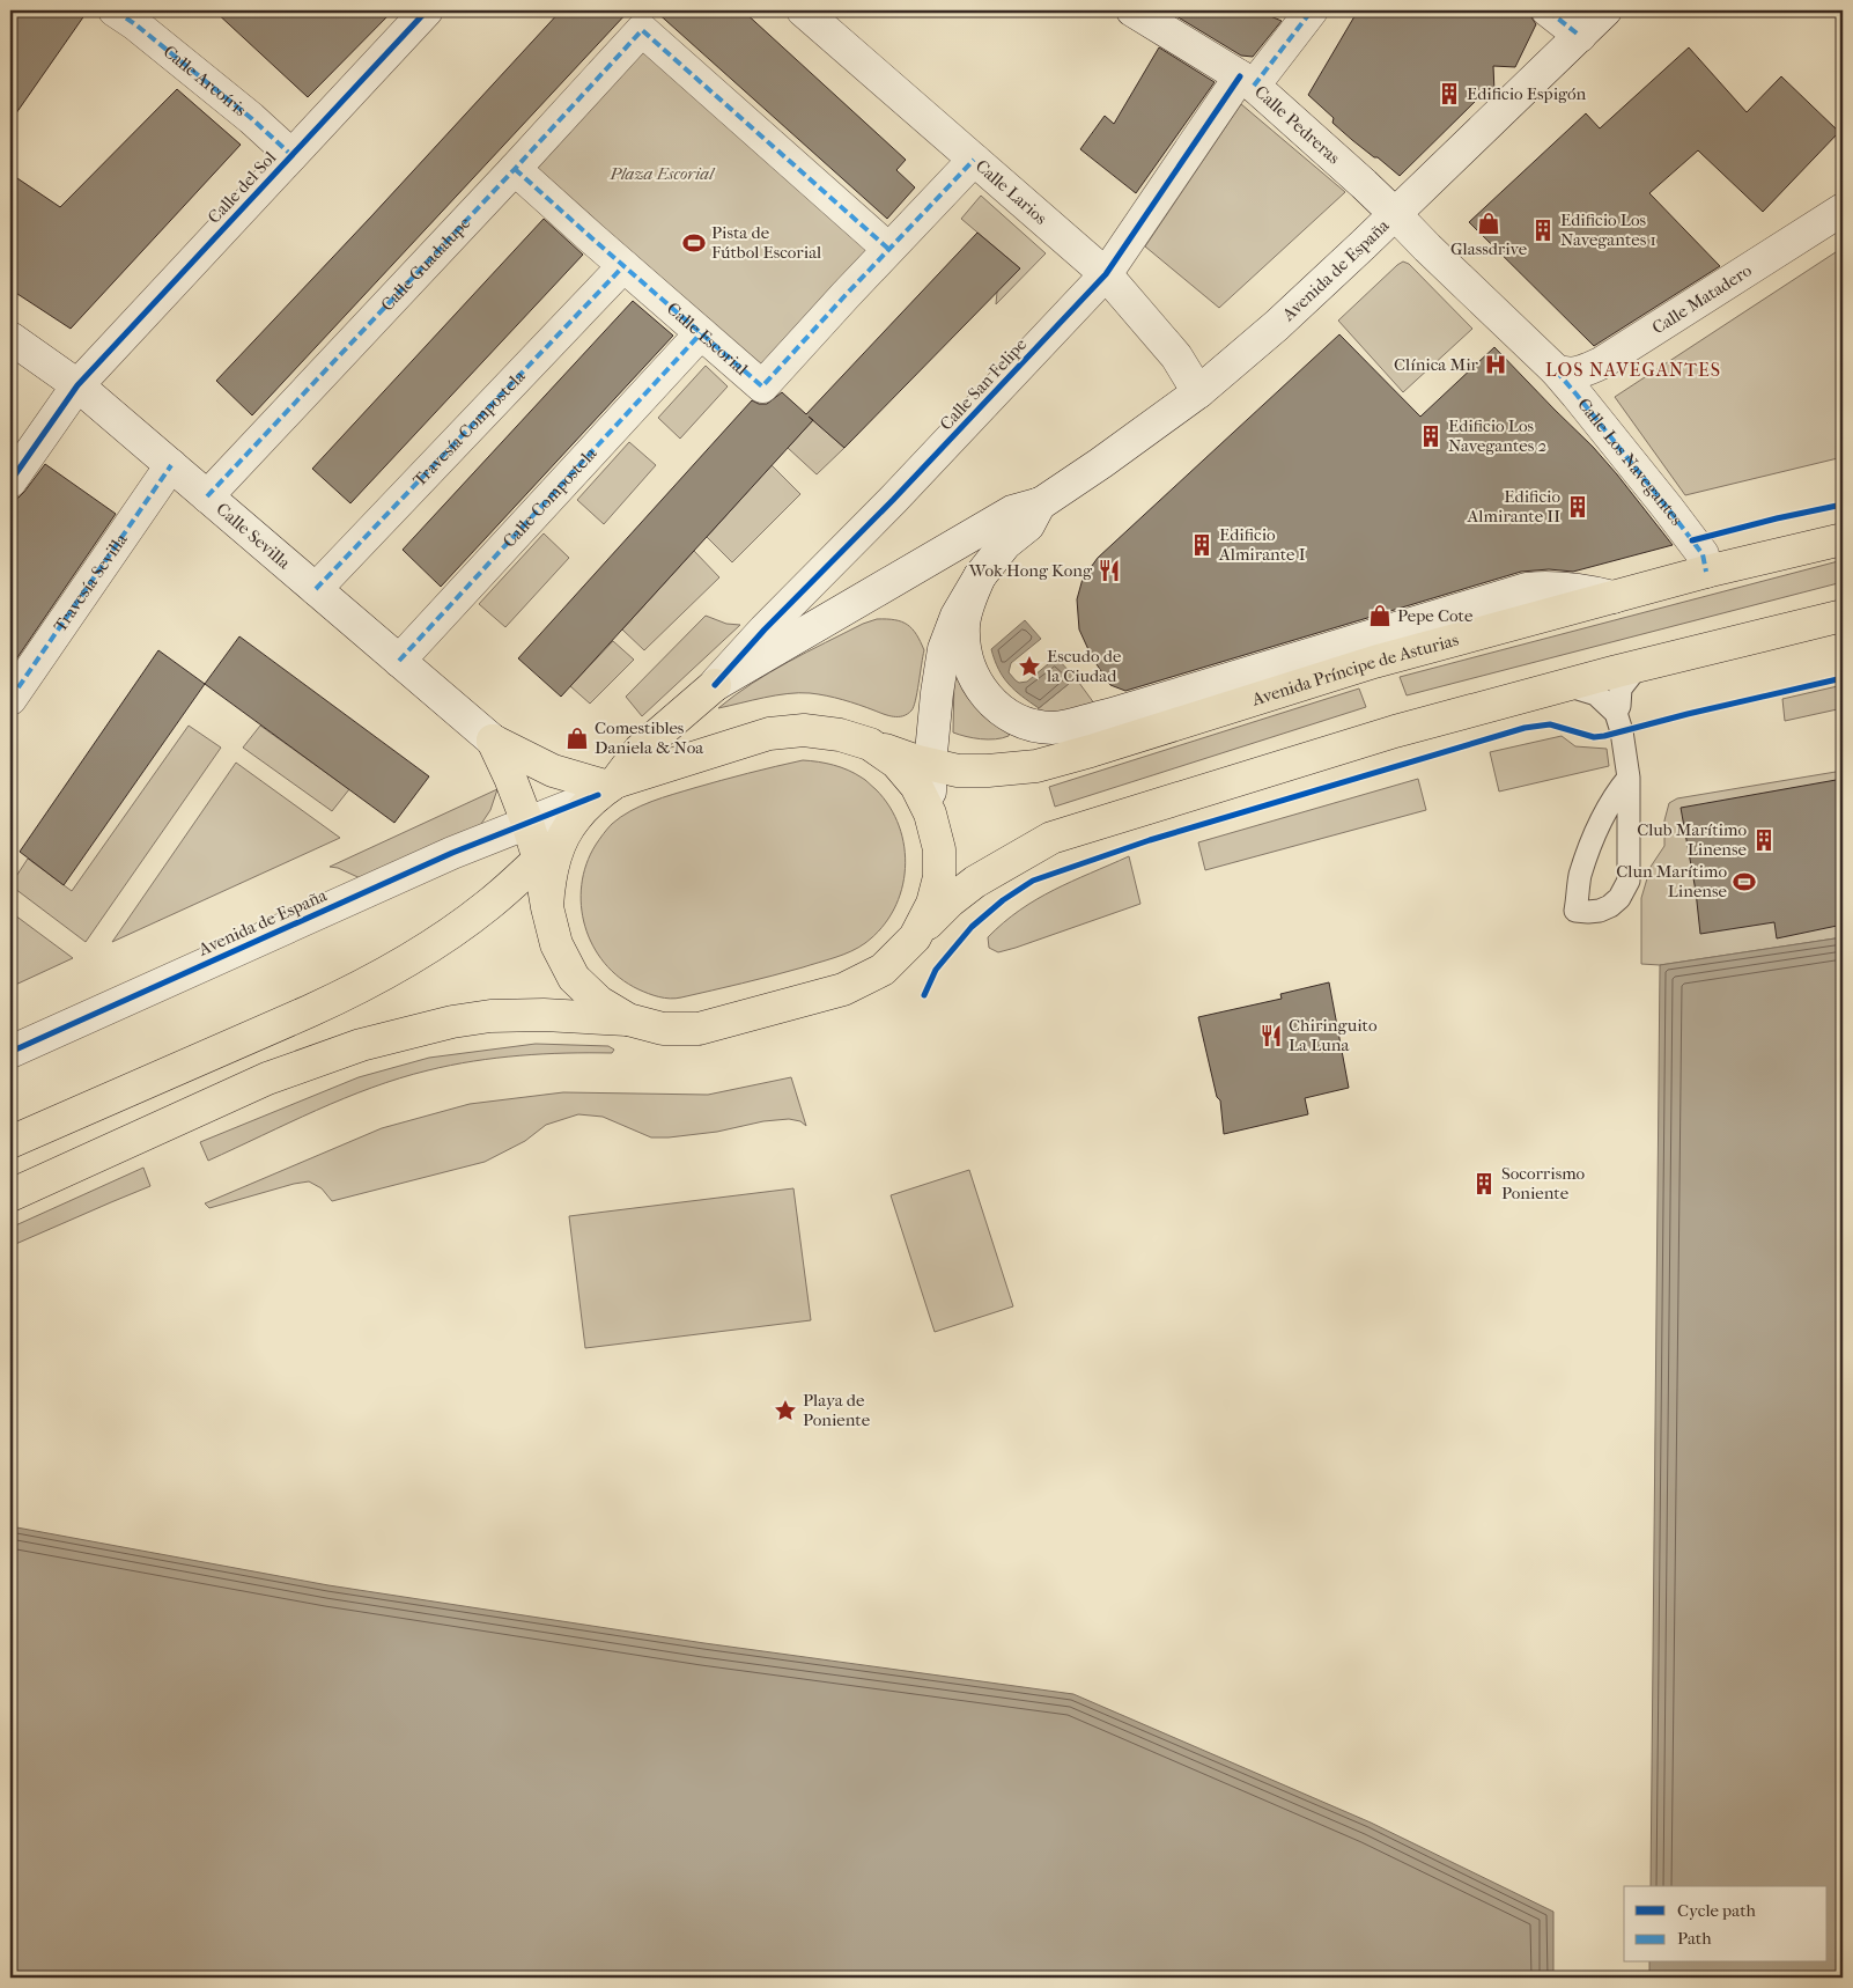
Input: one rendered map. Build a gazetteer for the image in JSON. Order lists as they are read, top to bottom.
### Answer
{
  "streets": {
    "highway": ["Avenida Príncipe de Asturias"],
    "street": [
      "Calle Arcoíris",
      "Calle Pedreras",
      "Calle del Sol",
      "Calle Larios",
      "Calle Guadalupe",
      "Avenida de España",
      "Calle Matadero",
      "Calle Escorial",
      "Calle San Felipe",
      "Travesía Compostela",
      "Calle Los Navegantes",
      "Calle Compostela",
      "Calle Sevilla",
      "Travesía Sevilla"
    ]
  },
  "crossings": [
    ["Calle Arcoíris", "Calle del Sol"],
    ["Calle Pedreras", "Avenida de España"],
    ["Calle Pedreras", "Calle San Felipe"],
    ["Calle Pedreras", "Calle Los Navegantes"],
    ["Calle del Sol", "Calle Sevilla"],
    ["Calle Larios", "Avenida de España"],
    ["Calle Larios", "Calle Escorial"],
    ["Calle Larios", "Calle San Felipe"],
    ["Calle Guadalupe", "Calle Escorial"],
    ["Calle Guadalupe", "Calle Sevilla"],
    ["Avenida de España", "Calle Los Navegantes"],
    ["Avenida de España", "Avenida Príncipe de Asturias"],
    ["Calle Matadero", "Calle Los Navegantes"],
    ["Calle Escorial", "Travesía Compostela"],
    ["Calle Escorial", "Calle Compostela"],
    ["Travesía Compostela", "Calle Sevilla"],
    ["Calle Los Navegantes", "Avenida Príncipe de Asturias"],
    ["Calle Compostela", "Calle Sevilla"],
    ["Calle Sevilla", "Travesía Sevilla"]
  ],
  "districts": ["LOS NAVEGANTES"],
  "parks": ["Plaza Escorial"],
  "places": {
    "building": [
      "Edificio Espigón",
      "Edificio Los Navegantes 1",
      "Edificio Los Navegantes 2",
      "Edificio Almirante II",
      "Edificio Almirante I",
      "Club Marítimo Linense",
      "Socorrismo Poniente"
    ],
    "shop": ["Glassdrive", "Pepe Cote", "Comestibles Daniela & Noa"],
    "sports": ["Pista de Fútbol Escorial", "Clun Marítimo Linense"],
    "hospital": ["Clínica Mir"],
    "restaurant": ["Wok Hong Kong", "Chiringuito La Luna"],
    "place": ["Escudo de la Ciudad", "Playa de Poniente"]
  },
  "legend": ["Cycle path", "Path"]
}
